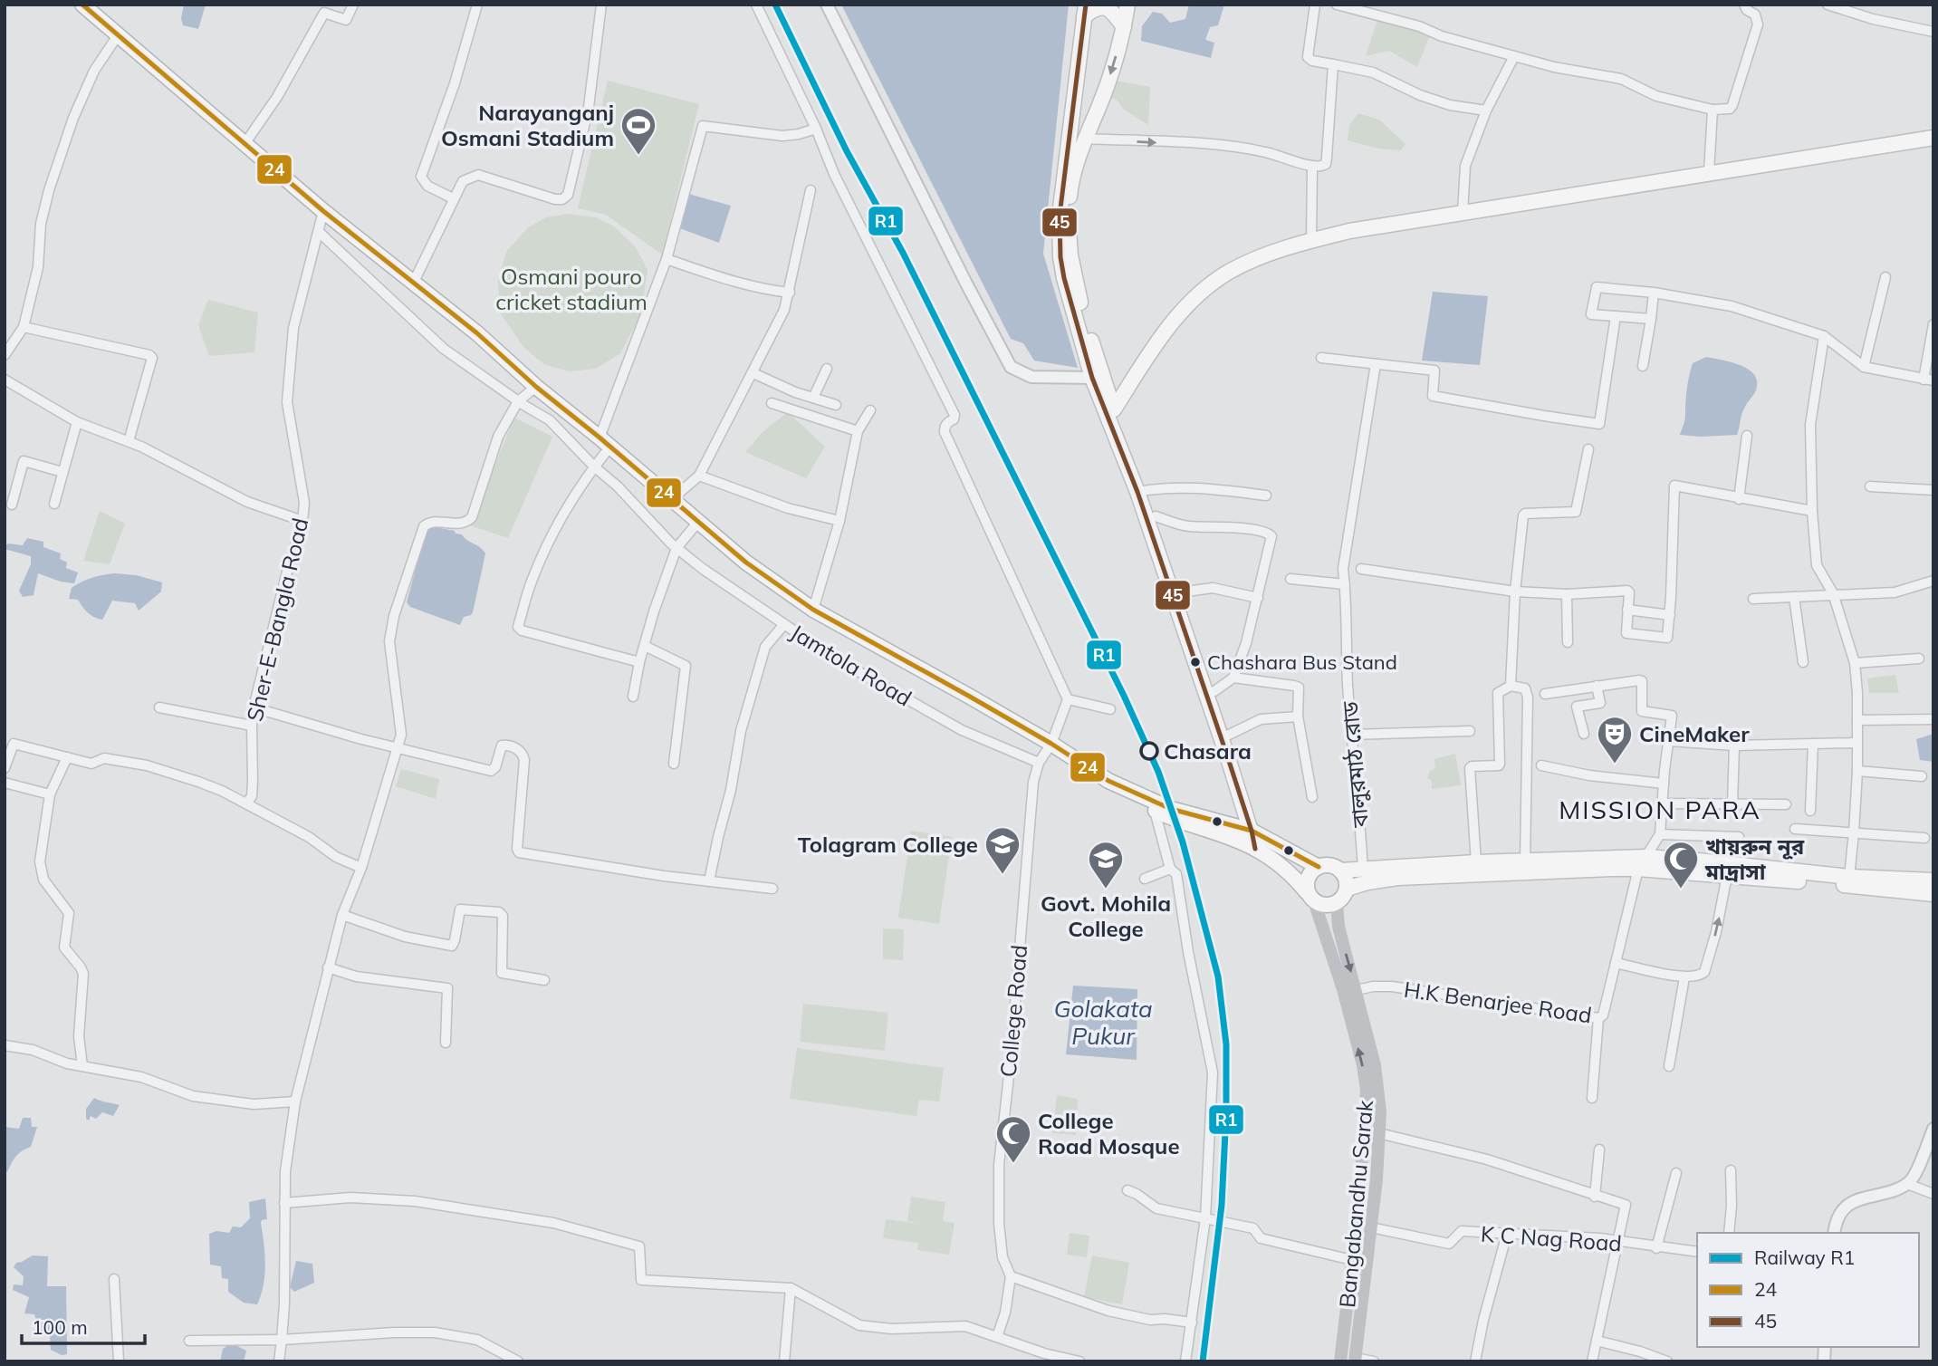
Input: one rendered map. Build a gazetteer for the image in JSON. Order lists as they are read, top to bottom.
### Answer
{
  "streets": {
    "main road": ["Bangabandhu Sarak"],
    "street": [
      "Sher-E-Bangla Road",
      "Jamtola Road",
      "বালুরমাঠ রোড",
      "H.K Benarjee Road",
      "College Road",
      "K C Nag Road"
    ]
  },
  "crossings": [
    ["Sher-E-Bangla Road", "Jamtola Road"],
    ["Jamtola Road", "College Road"],
    ["H.K Benarjee Road", "Bangabandhu Sarak"],
    ["Bangabandhu Sarak", "K C Nag Road"]
  ],
  "districts": ["MISSION PARA"],
  "water": ["Golakata Pukur"],
  "parks": ["Osmani pouro cricket stadium"],
  "places": {
    "sports": ["Narayanganj Osmani Stadium"],
    "other": ["Chashara Bus Stand", "Chasara"],
    "theatre": ["CineMaker"],
    "school or university": ["Tolagram College", "Govt. Mohila College"],
    "mosque": ["খায়রুন নূর মাদ্রাসা", "College Road Mosque"]
  },
  "lines": ["rail line R1", "transit line 24", "transit line 45"],
  "legend": ["Railway R1", "24", "45"],
  "scale_bar": "100 m"
}
